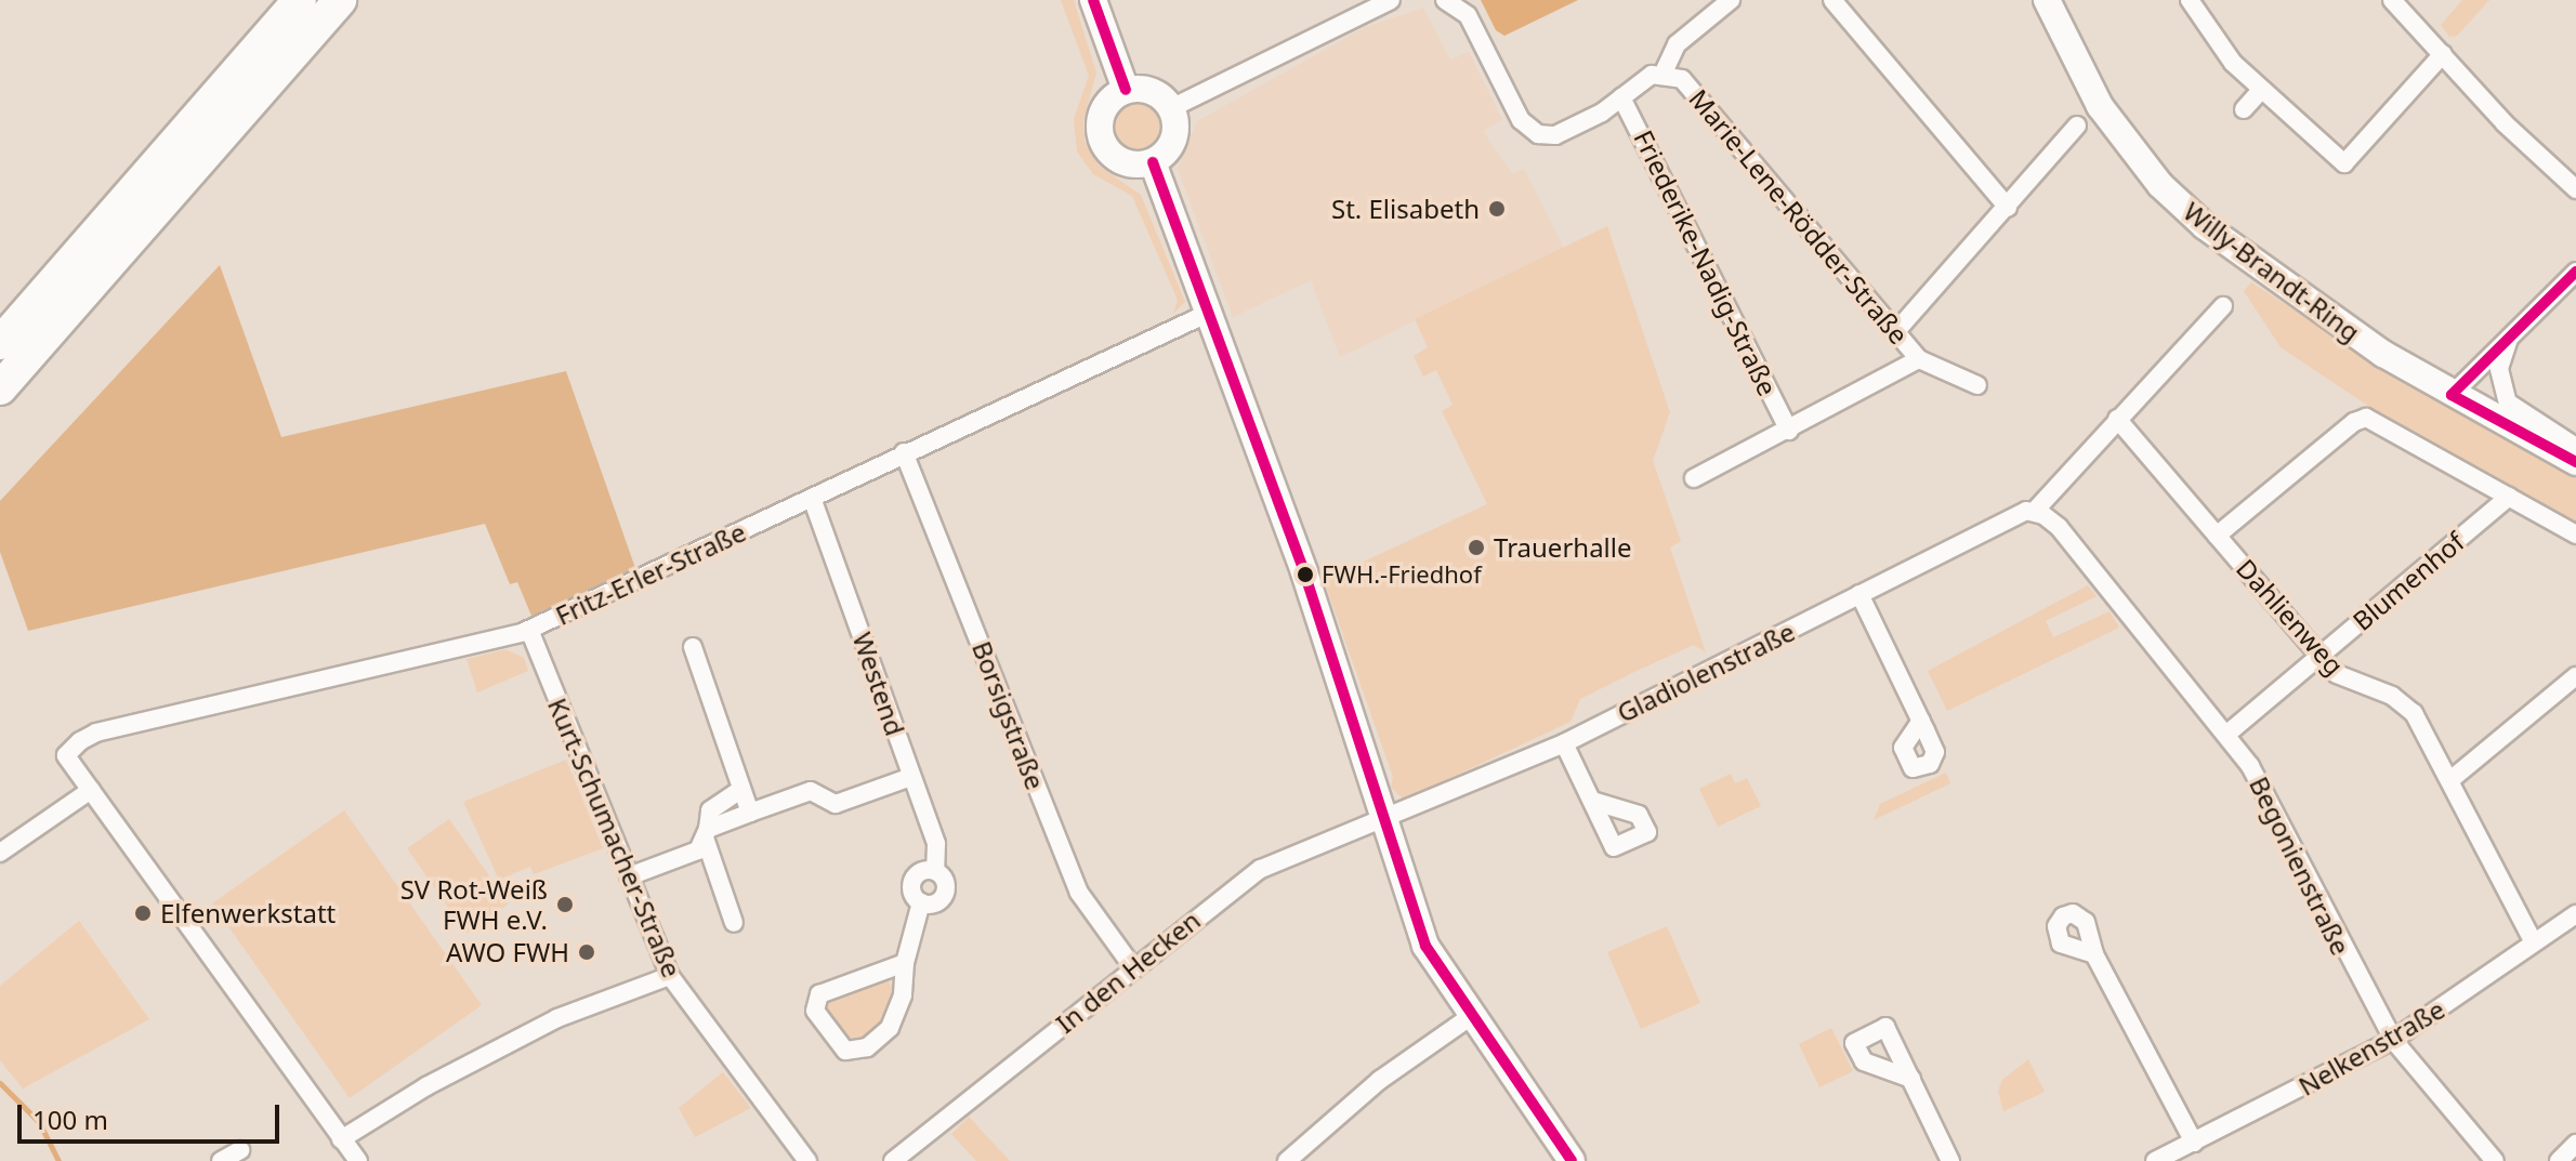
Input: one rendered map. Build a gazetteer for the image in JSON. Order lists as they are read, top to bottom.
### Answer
{
  "streets": {
    "street": [
      "Marie-Lene-Rödder-Straße",
      "Friederike-Nadig-Straße",
      "Willy-Brandt-Ring",
      "Fritz-Erler-Straße",
      "Blumenhof",
      "Dahlienweg",
      "Gladiolenstraße",
      "Westend",
      "Borsigstraße",
      "Kurt-Schumacher-Straße",
      "Begonienstraße",
      "In den Hecken",
      "Nelkenstraße"
    ]
  },
  "crossings": [
    ["Marie-Lene-Rödder-Straße", "Friederike-Nadig-Straße"],
    ["Fritz-Erler-Straße", "Westend"],
    ["Fritz-Erler-Straße", "Borsigstraße"],
    ["Fritz-Erler-Straße", "Kurt-Schumacher-Straße"],
    ["Blumenhof", "Dahlienweg"],
    ["Blumenhof", "Begonienstraße"],
    ["Dahlienweg", "Gladiolenstraße"],
    ["Dahlienweg", "Nelkenstraße"],
    ["Gladiolenstraße", "Begonienstraße"],
    ["Gladiolenstraße", "In den Hecken"],
    ["Borsigstraße", "In den Hecken"],
    ["Begonienstraße", "Nelkenstraße"]
  ],
  "places": [
    "St. Elisabeth",
    "Trauerhalle",
    "FWH.-Friedhof",
    "SV Rot-Weiß FWH e.V.",
    "Elfenwerkstatt",
    "AWO FWH"
  ],
  "scale_bar": "100 m"
}
